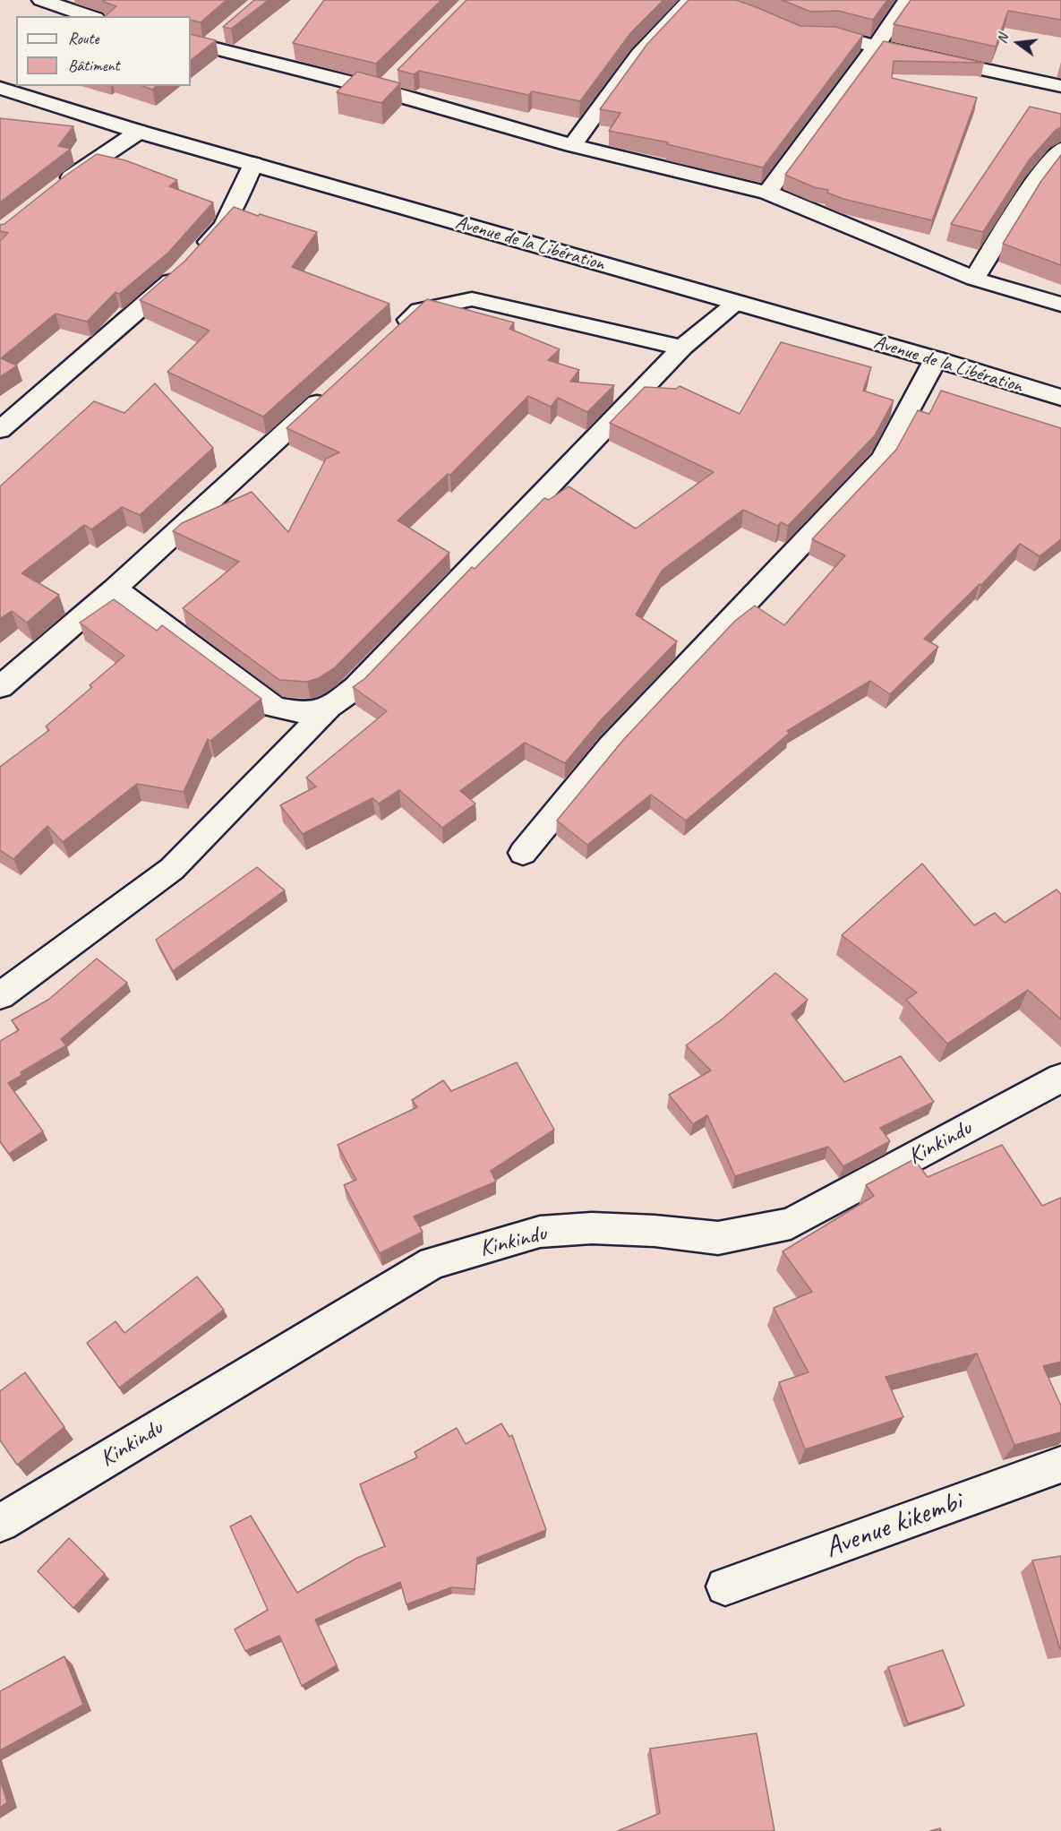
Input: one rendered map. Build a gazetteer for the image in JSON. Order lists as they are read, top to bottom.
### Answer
{
  "streets": {
    "main road": ["Avenue de la Libération", "Kinkindu", "Avenue kikembi"]
  },
  "legend": ["Route", "Bâtiment"],
  "north": "left"
}
